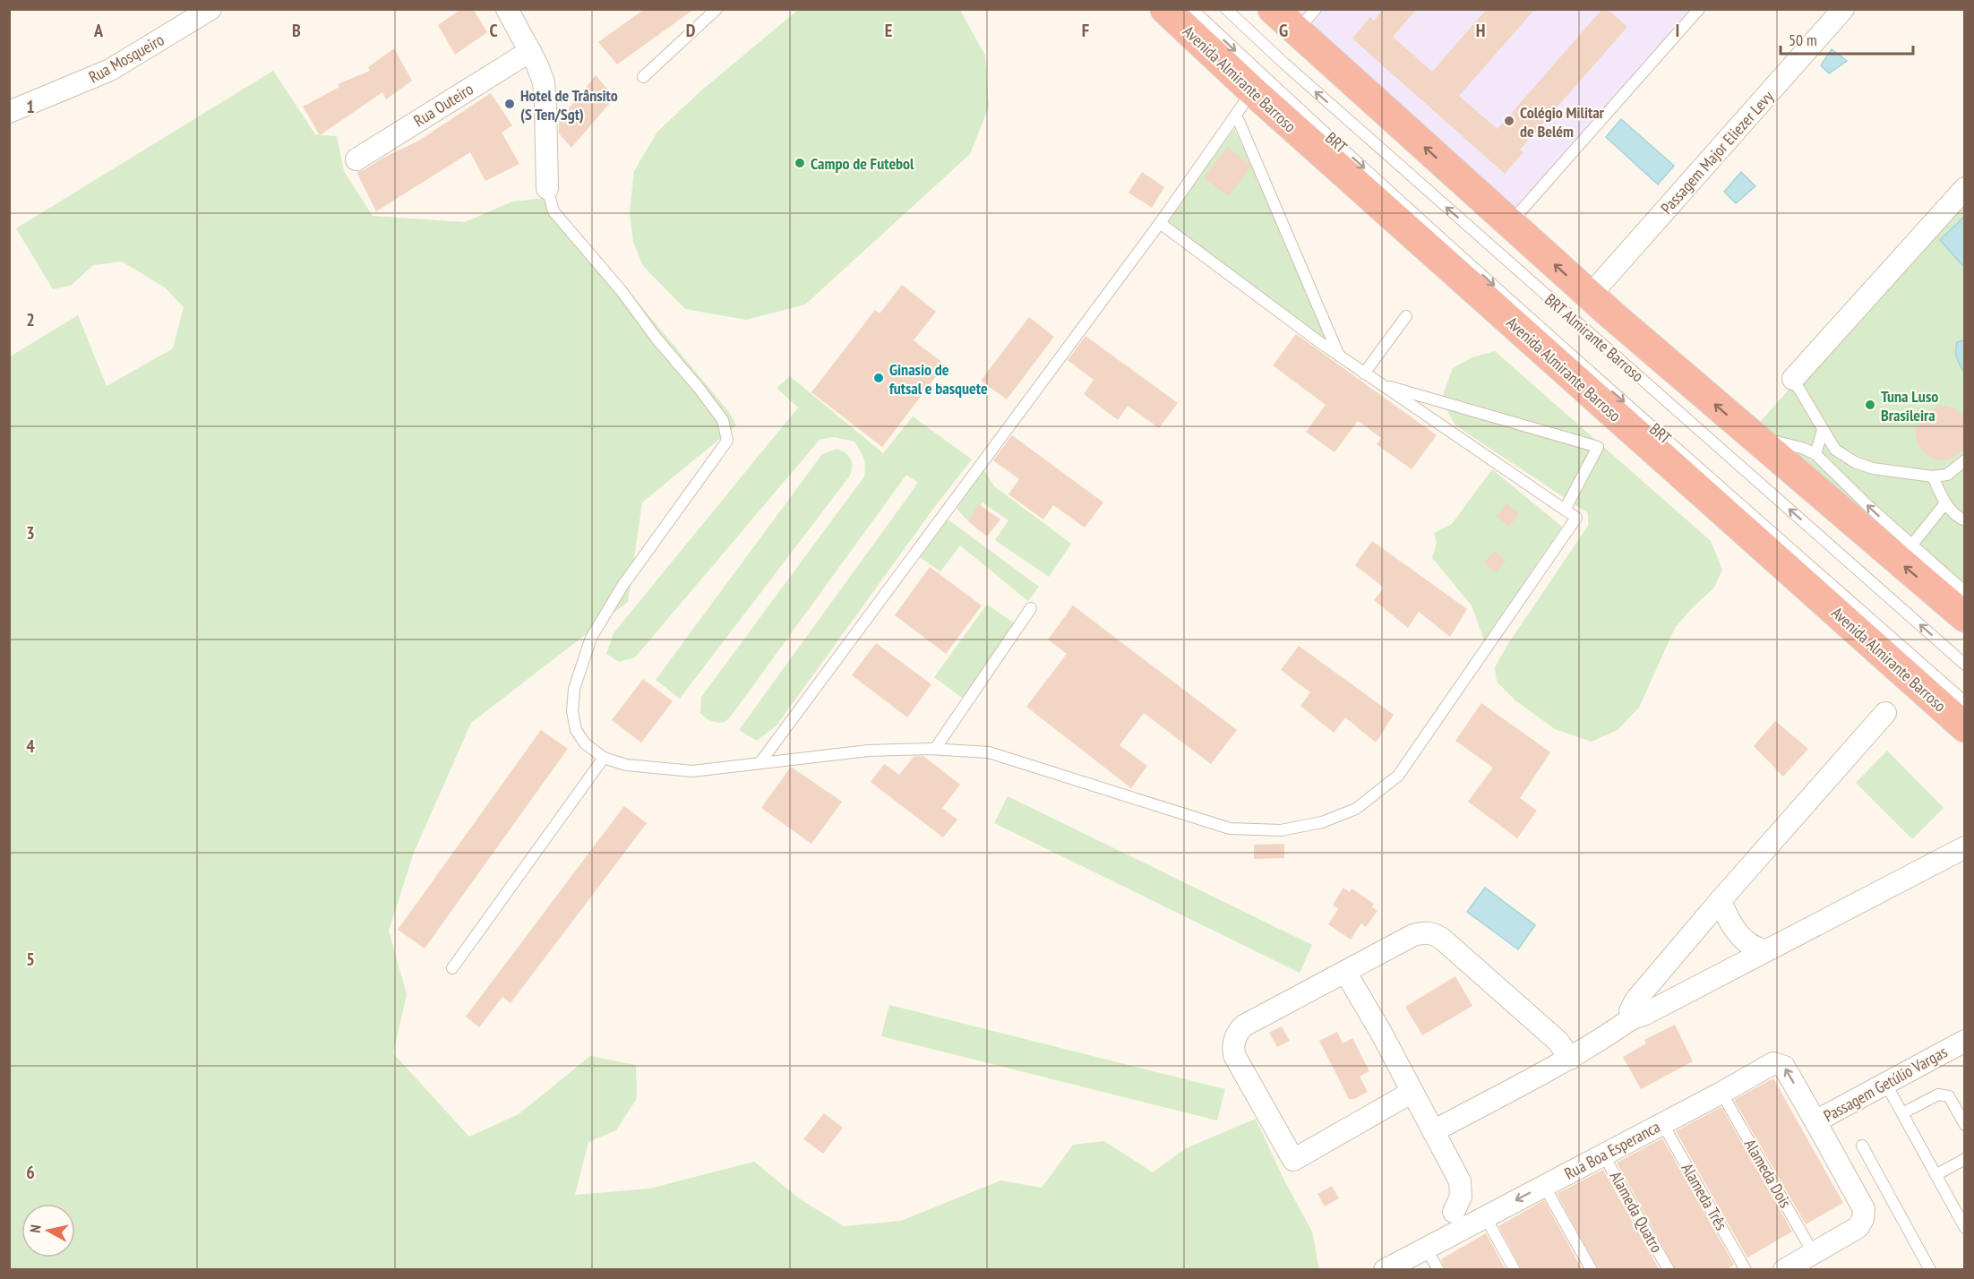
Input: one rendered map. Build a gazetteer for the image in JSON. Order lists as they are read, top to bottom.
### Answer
{
  "streets": {
    "highway": ["Avenida Almirante Barroso"],
    "street": [
      "Rua Mosqueiro",
      "Rua Outeiro",
      "Passagem Major Eliezer Levy",
      "Passagem Getúlio Vargas",
      "Rua Boa Esperanca"
    ],
    "lane": [
      "BRT",
      "BRT Almirante Barroso",
      "Alameda Dois",
      "Alameda Três",
      "Alameda Quatro"
    ]
  },
  "crossings": [
    ["Passagem Getúlio Vargas", "Rua Boa Esperanca"],
    ["Passagem Getúlio Vargas", "Alameda Dois"],
    ["Rua Boa Esperanca", "Alameda Dois"],
    ["Rua Boa Esperanca", "Alameda Três"],
    ["Rua Boa Esperanca", "Alameda Quatro"]
  ],
  "places": [
    "Hotel de Trânsito (S Ten/Sgt)",
    "Colégio Militar de Belém",
    "Campo de Futebol",
    "Ginasio de futsal e basquete",
    "Tuna Luso Brasileira"
  ],
  "scale_bar": "50 m",
  "north": "left",
  "grid": {
    "columns": [
      "A",
      "B",
      "C",
      "D",
      "E",
      "F",
      "G",
      "H",
      "I"
    ],
    "rows": [
      "1",
      "2",
      "3",
      "4",
      "5",
      "6"
    ]
  }
}
